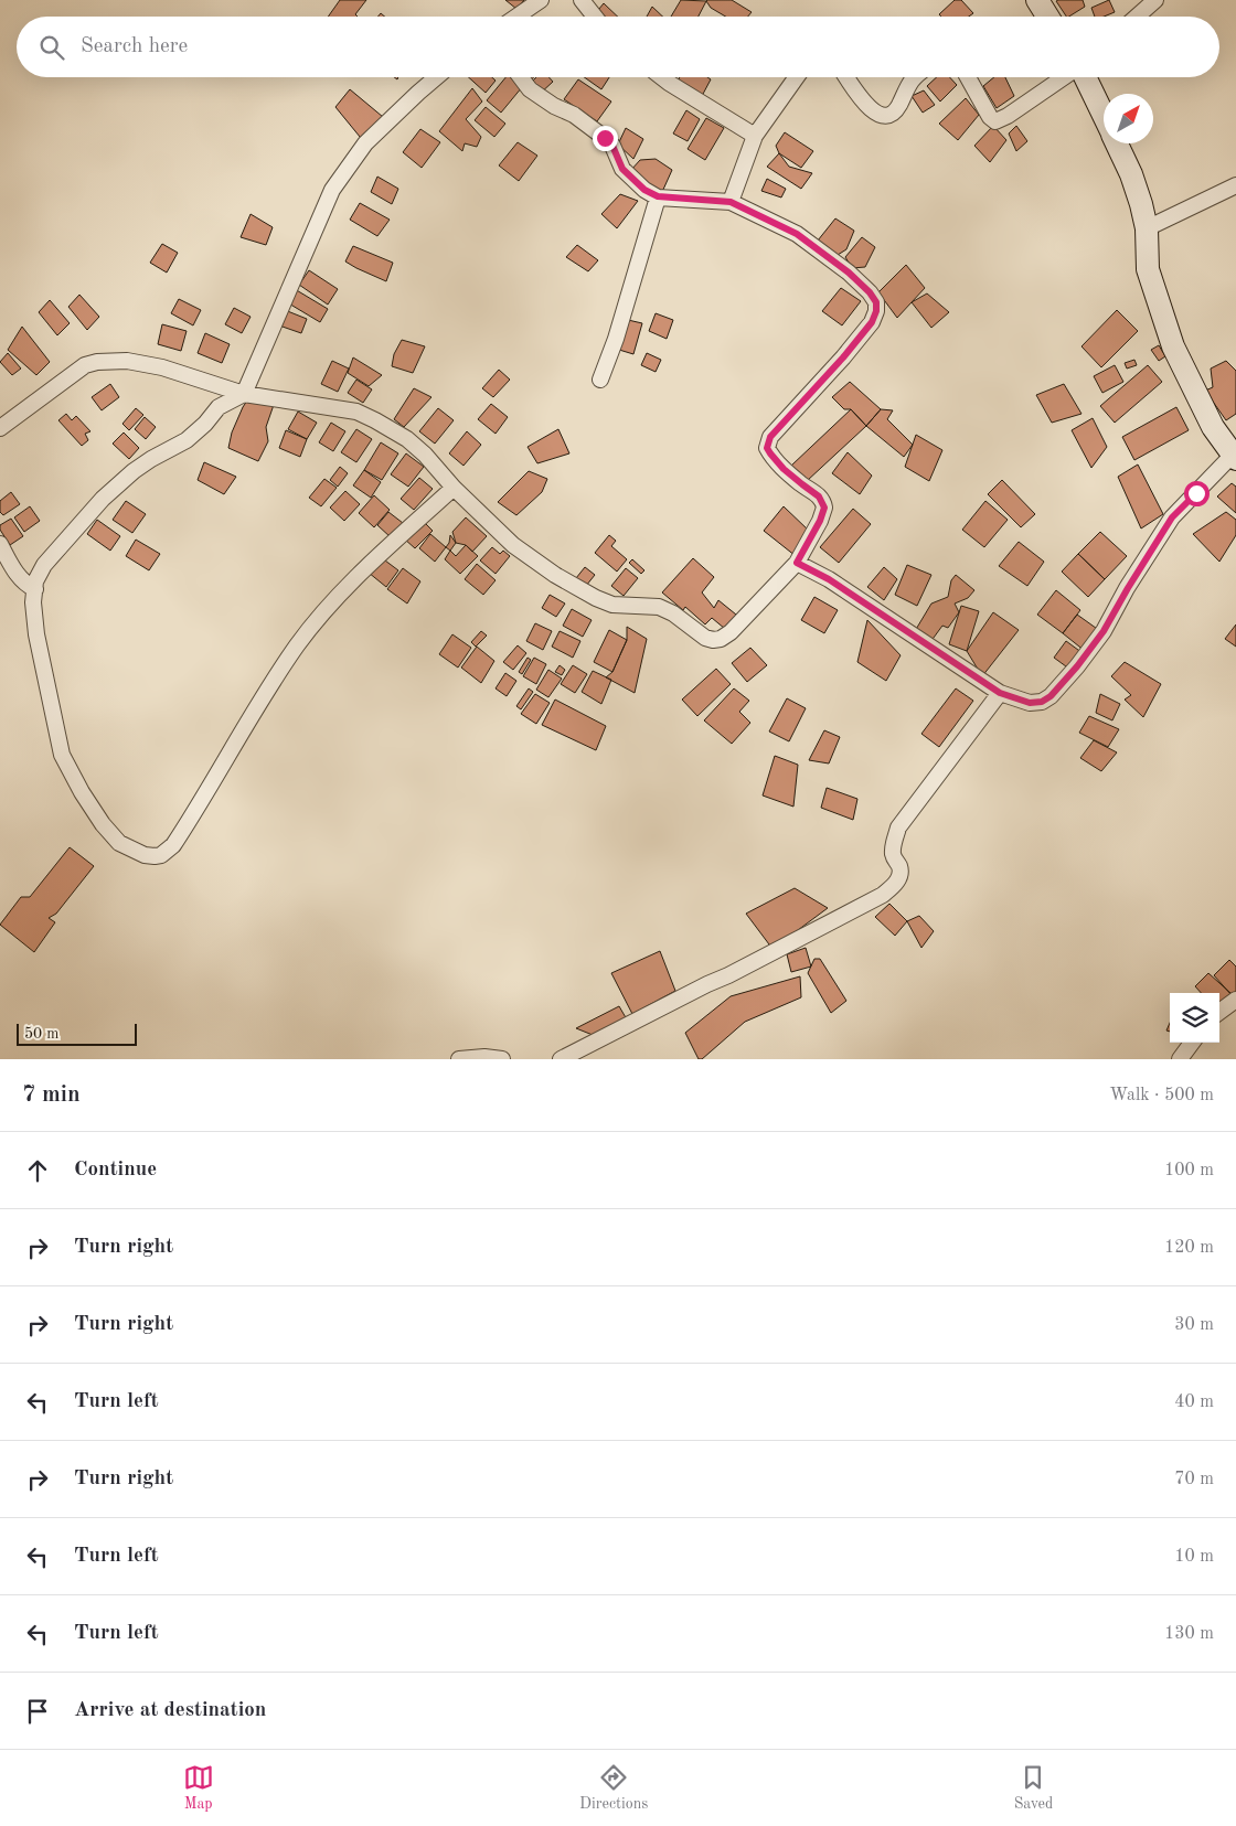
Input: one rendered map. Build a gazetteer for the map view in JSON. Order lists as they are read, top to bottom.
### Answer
{
  "scale_bar": "50 m",
  "north": "top right",
  "page": {
    "search": "Search here",
    "scale": "50 m",
    "heading": ["7 min", "Walk · 500 m"],
    "list": [
      ["Continue", "100 m"],
      ["Turn right", "120 m"],
      ["Turn right", "30 m"],
      ["Turn left", "40 m"],
      ["Turn right", "70 m"],
      ["Turn left", "10 m"],
      ["Turn left", "130 m"],
      "Arrive at destination"
    ],
    "nav": ["Map", "Directions", "Saved"]
  }
}
